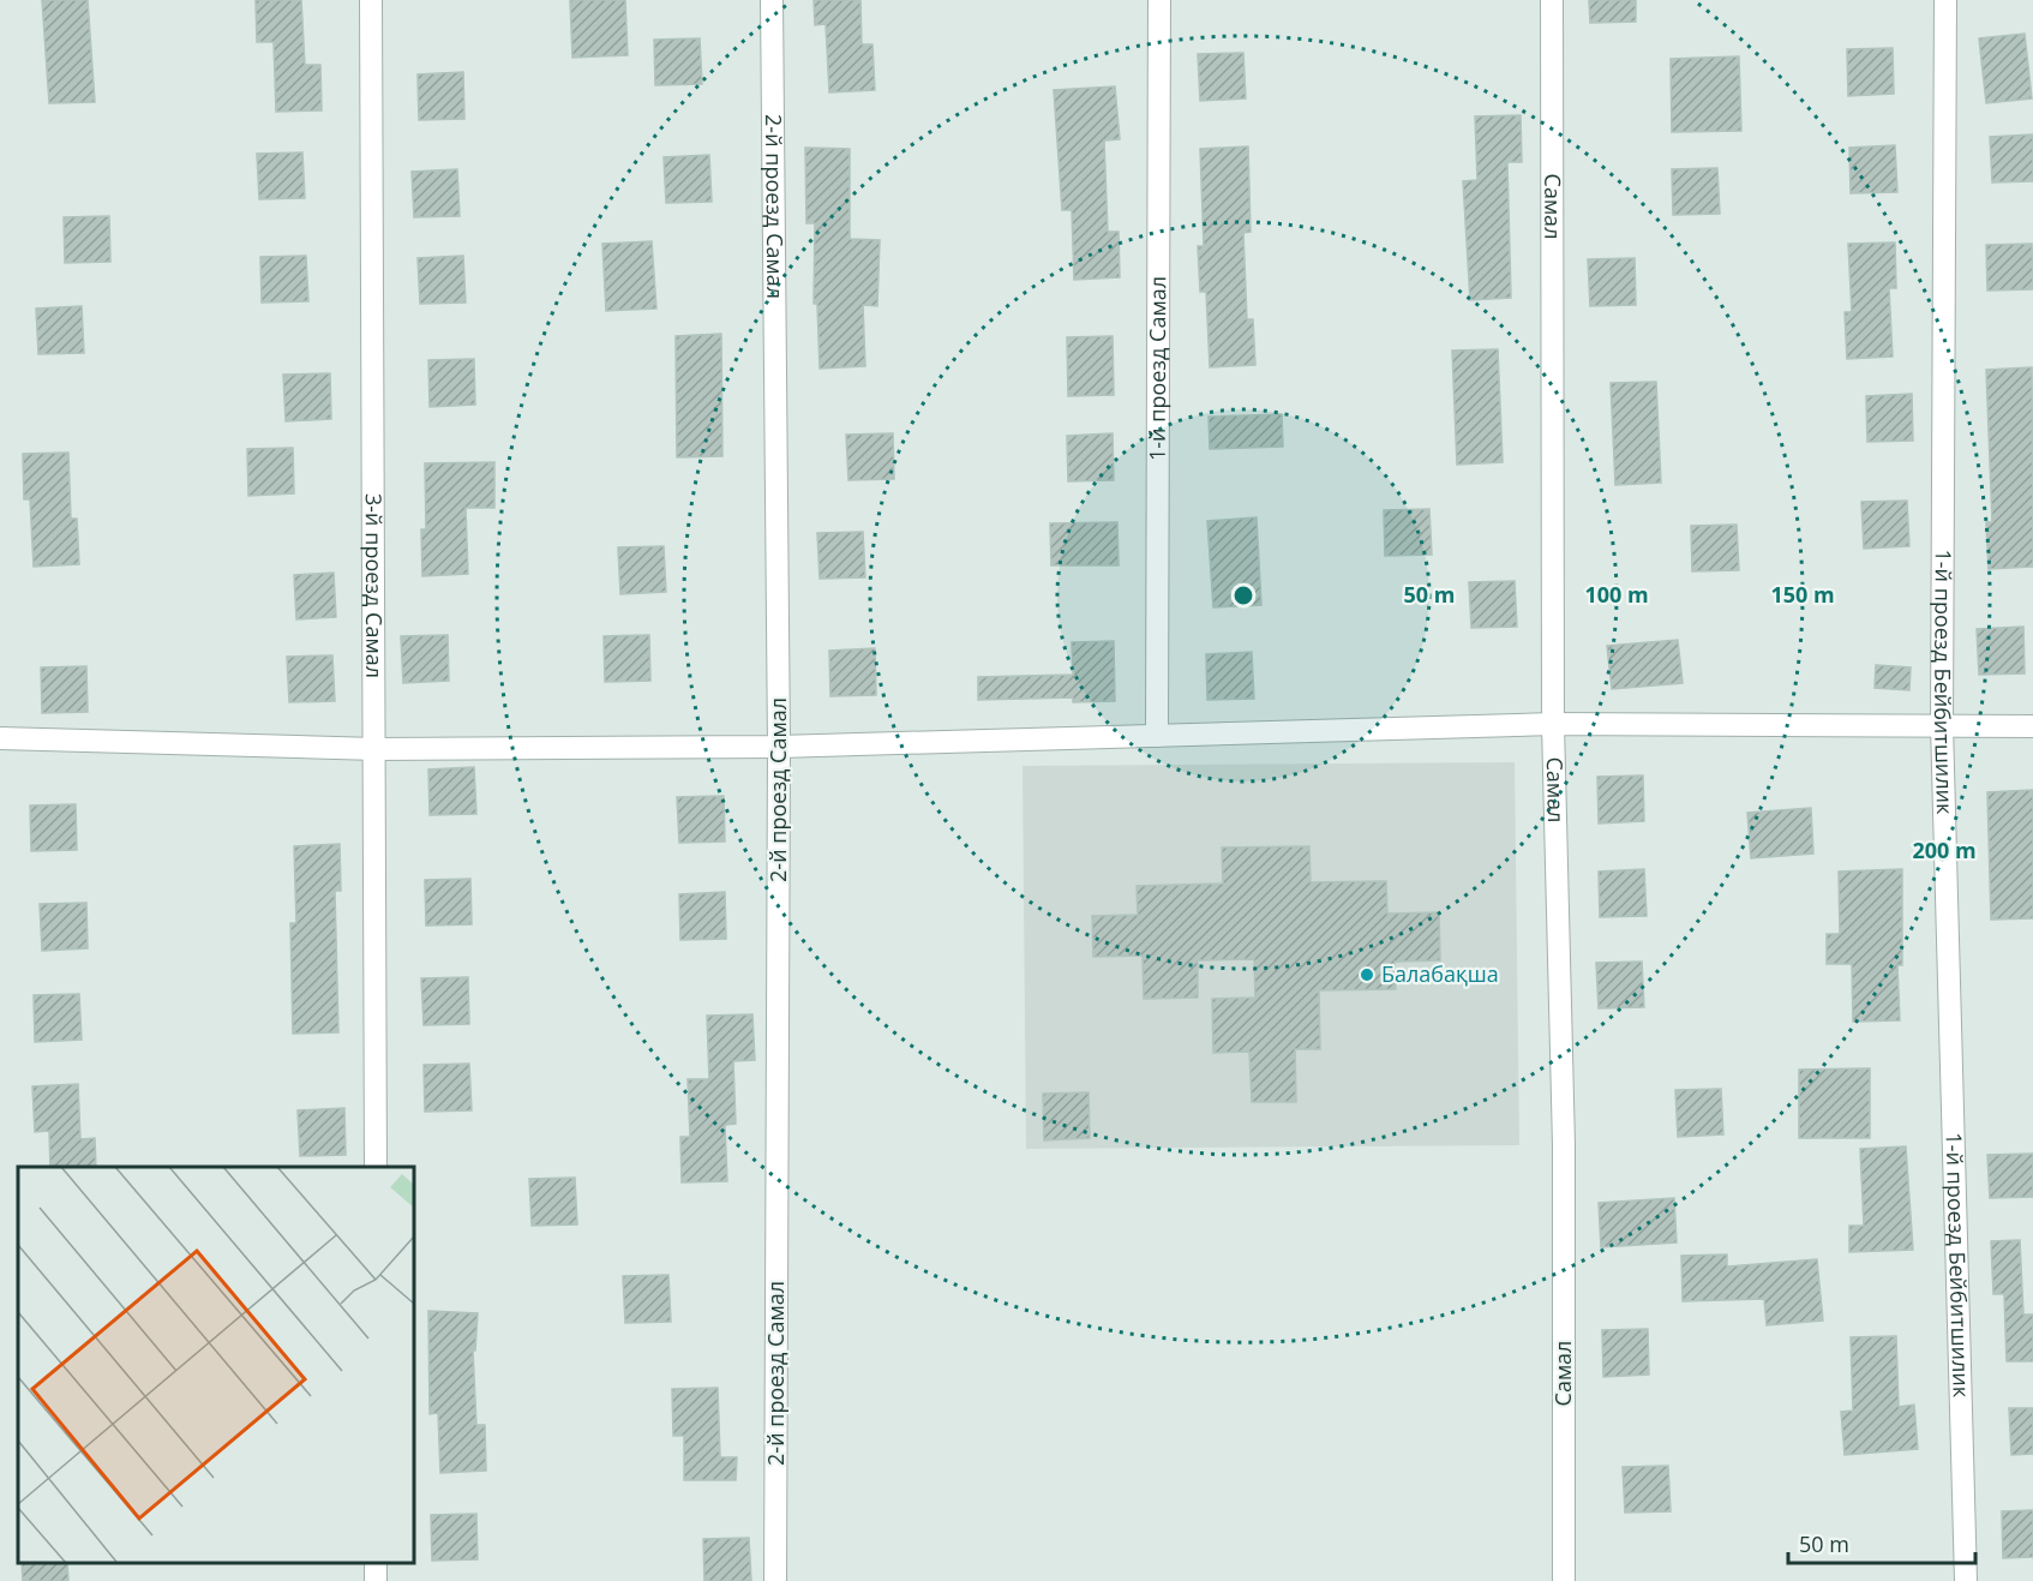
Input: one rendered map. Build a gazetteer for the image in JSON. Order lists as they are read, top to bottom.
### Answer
{
  "streets": {
    "street": [
      "2-й проезд Самал",
      "Самал",
      "1-й проезд Самал",
      "3-й проезд Самал",
      "1-й проезд Бейбитшилик"
    ]
  },
  "places": ["Балабақша"],
  "scale_bar": "50 m",
  "rings": [
    "50 m",
    "100 m",
    "150 m",
    "200 m"
  ]
}
